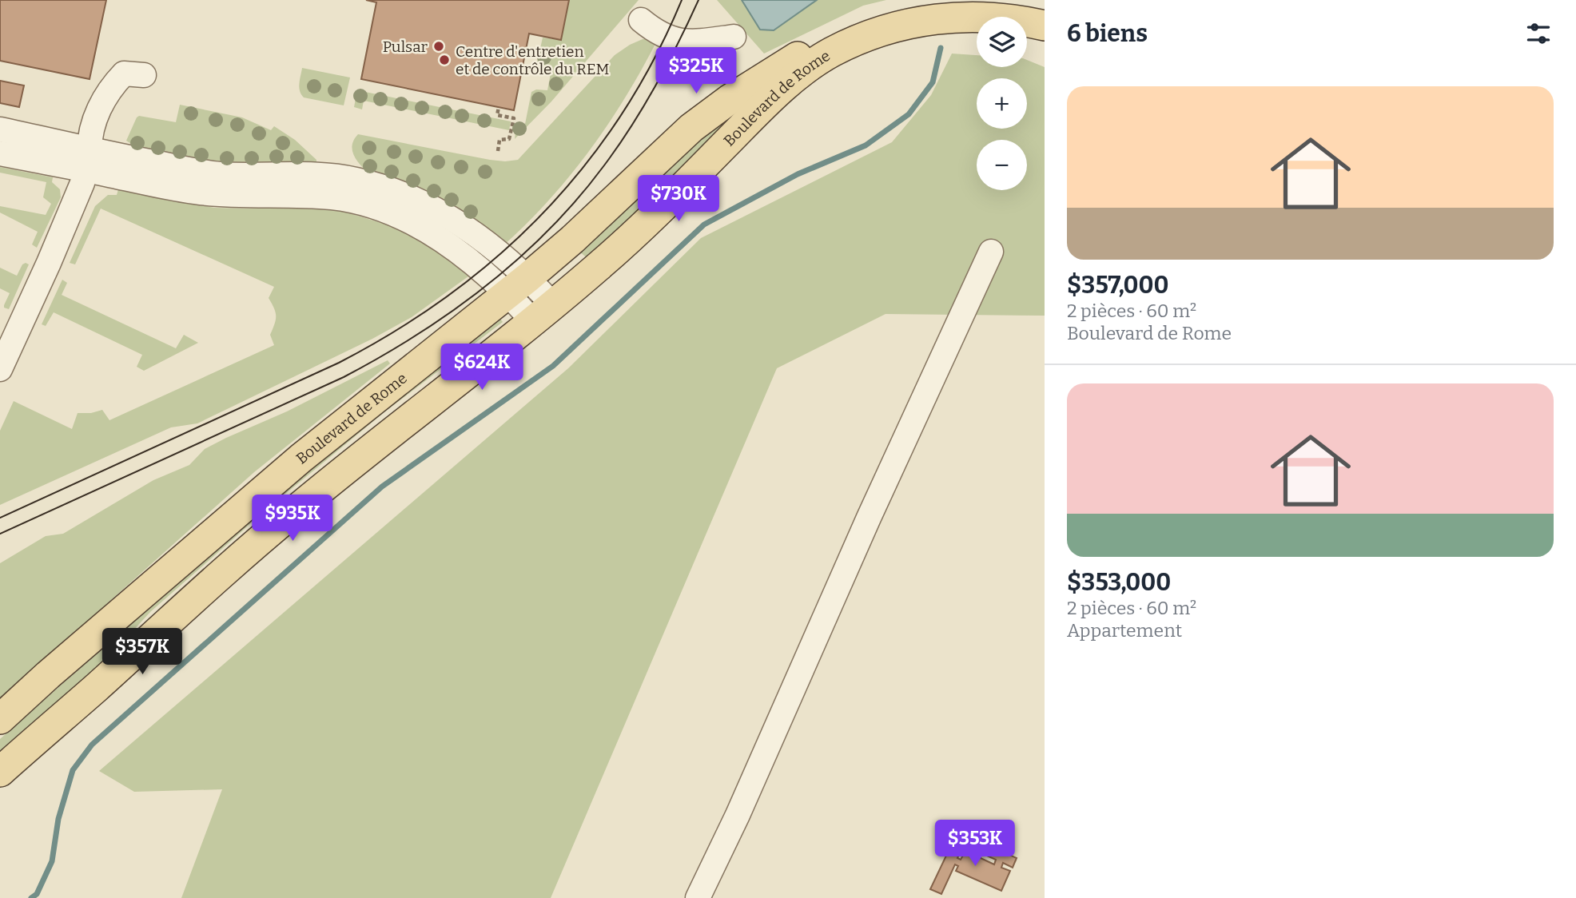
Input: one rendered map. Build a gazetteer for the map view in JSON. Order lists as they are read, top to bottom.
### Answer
{
  "streets": {
    "main road": ["Boulevard de Rome"]
  },
  "places": ["Pulsar", "Centre d'entretien et de contrôle du REM"],
  "page": {
    "heading": "6 biens",
    "map_buttons": ["+", "−"],
    "price": [
      "$325K",
      "$730K",
      "$624K",
      "$935K",
      "$357K",
      "$353K"
    ],
    "list": [
      {
        "name": "$357,000",
        "note": "2 pièces · 60 m² · Boulevard de Rome"
      },
      {
        "name": "$353,000",
        "note": "2 pièces · 60 m² · Appartement"
      }
    ]
  }
}
